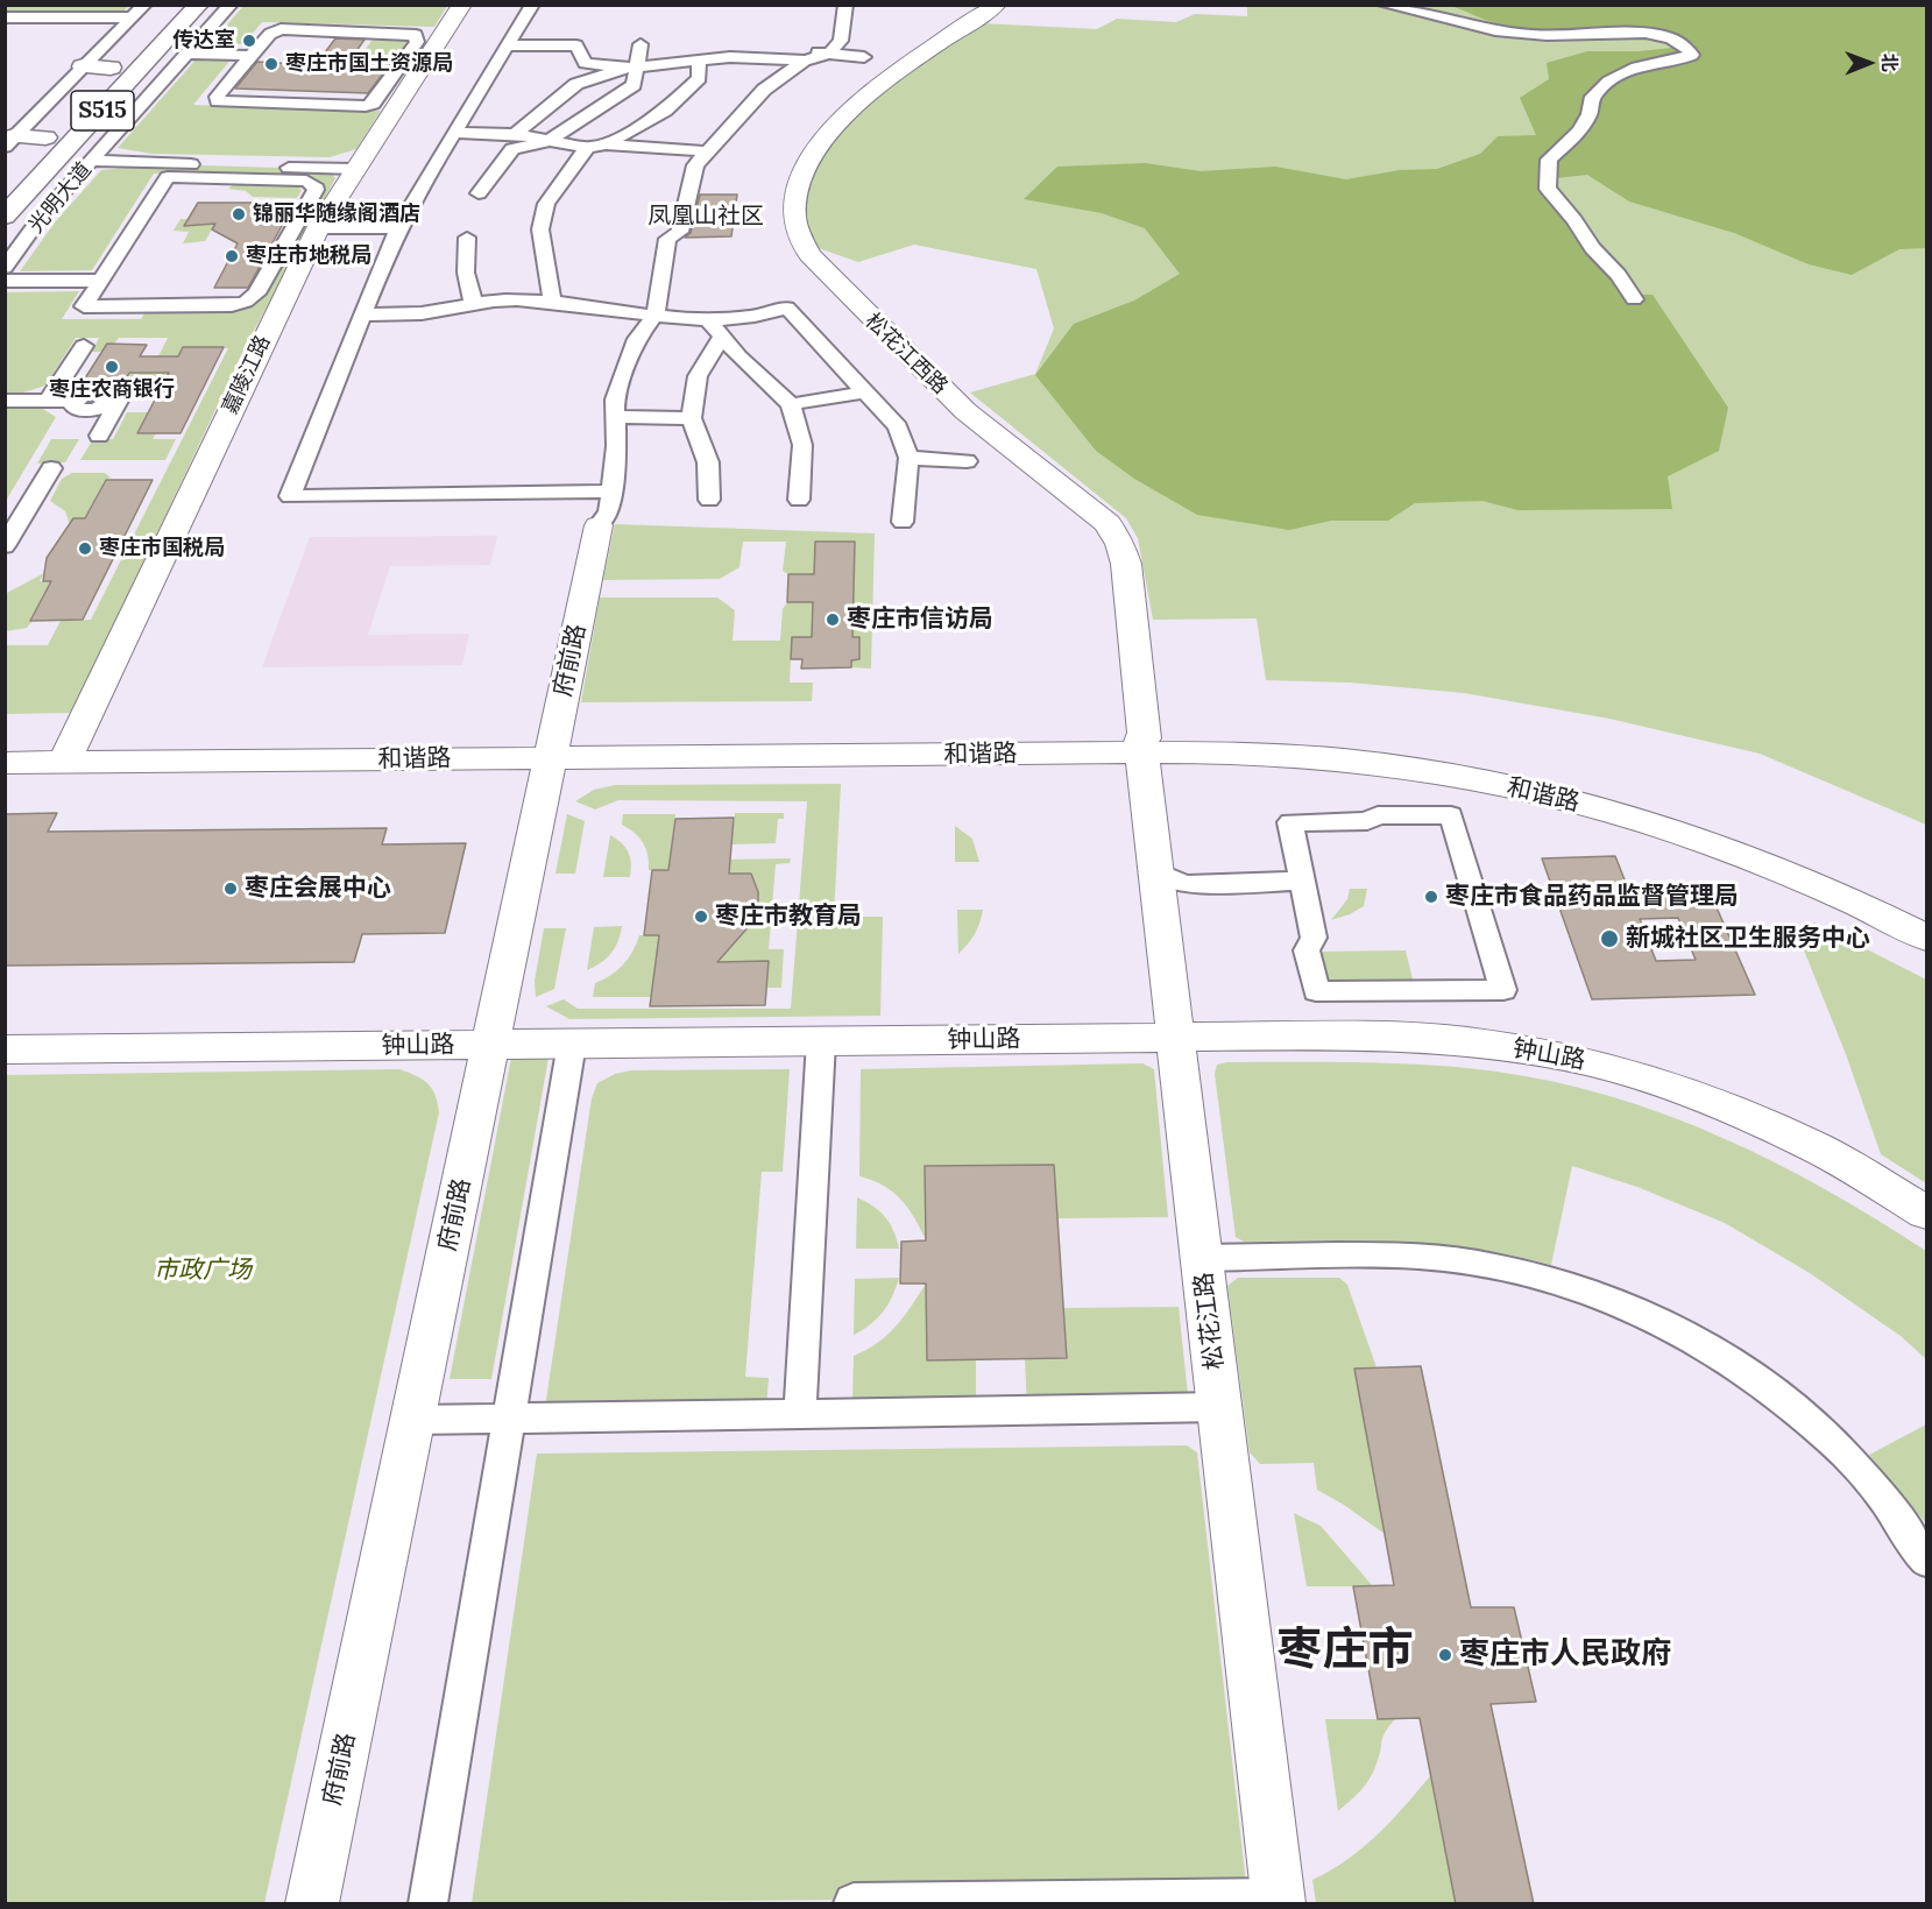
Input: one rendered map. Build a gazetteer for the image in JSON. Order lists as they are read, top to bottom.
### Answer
{
  "streets": {
    "main road": ["S515", "光明大道"],
    "street": [
      "松花江西路",
      "嘉陵江路",
      "府前路",
      "和谐路",
      "钟山路",
      "松花江路"
    ]
  },
  "crossings": [
    ["松花江西路", "和谐路"],
    ["松花江西路", "松花江路"],
    ["嘉陵江路", "和谐路"],
    ["府前路", "和谐路"],
    ["府前路", "钟山路"],
    ["和谐路", "松花江路"],
    ["钟山路", "松花江路"]
  ],
  "districts": ["凤凰山社区", "枣庄市"],
  "parks": ["市政广场"],
  "places": [
    "传达室",
    "枣庄市国土资源局",
    "锦丽华随缘阁酒店",
    "枣庄市地税局",
    "枣庄农商银行",
    "枣庄市国税局",
    "枣庄市信访局",
    "枣庄会展中心",
    "枣庄市食品药品监督管理局",
    "枣庄市教育局",
    "新城社区卫生服务中心",
    "枣庄市人民政府"
  ],
  "north": "right"
}
